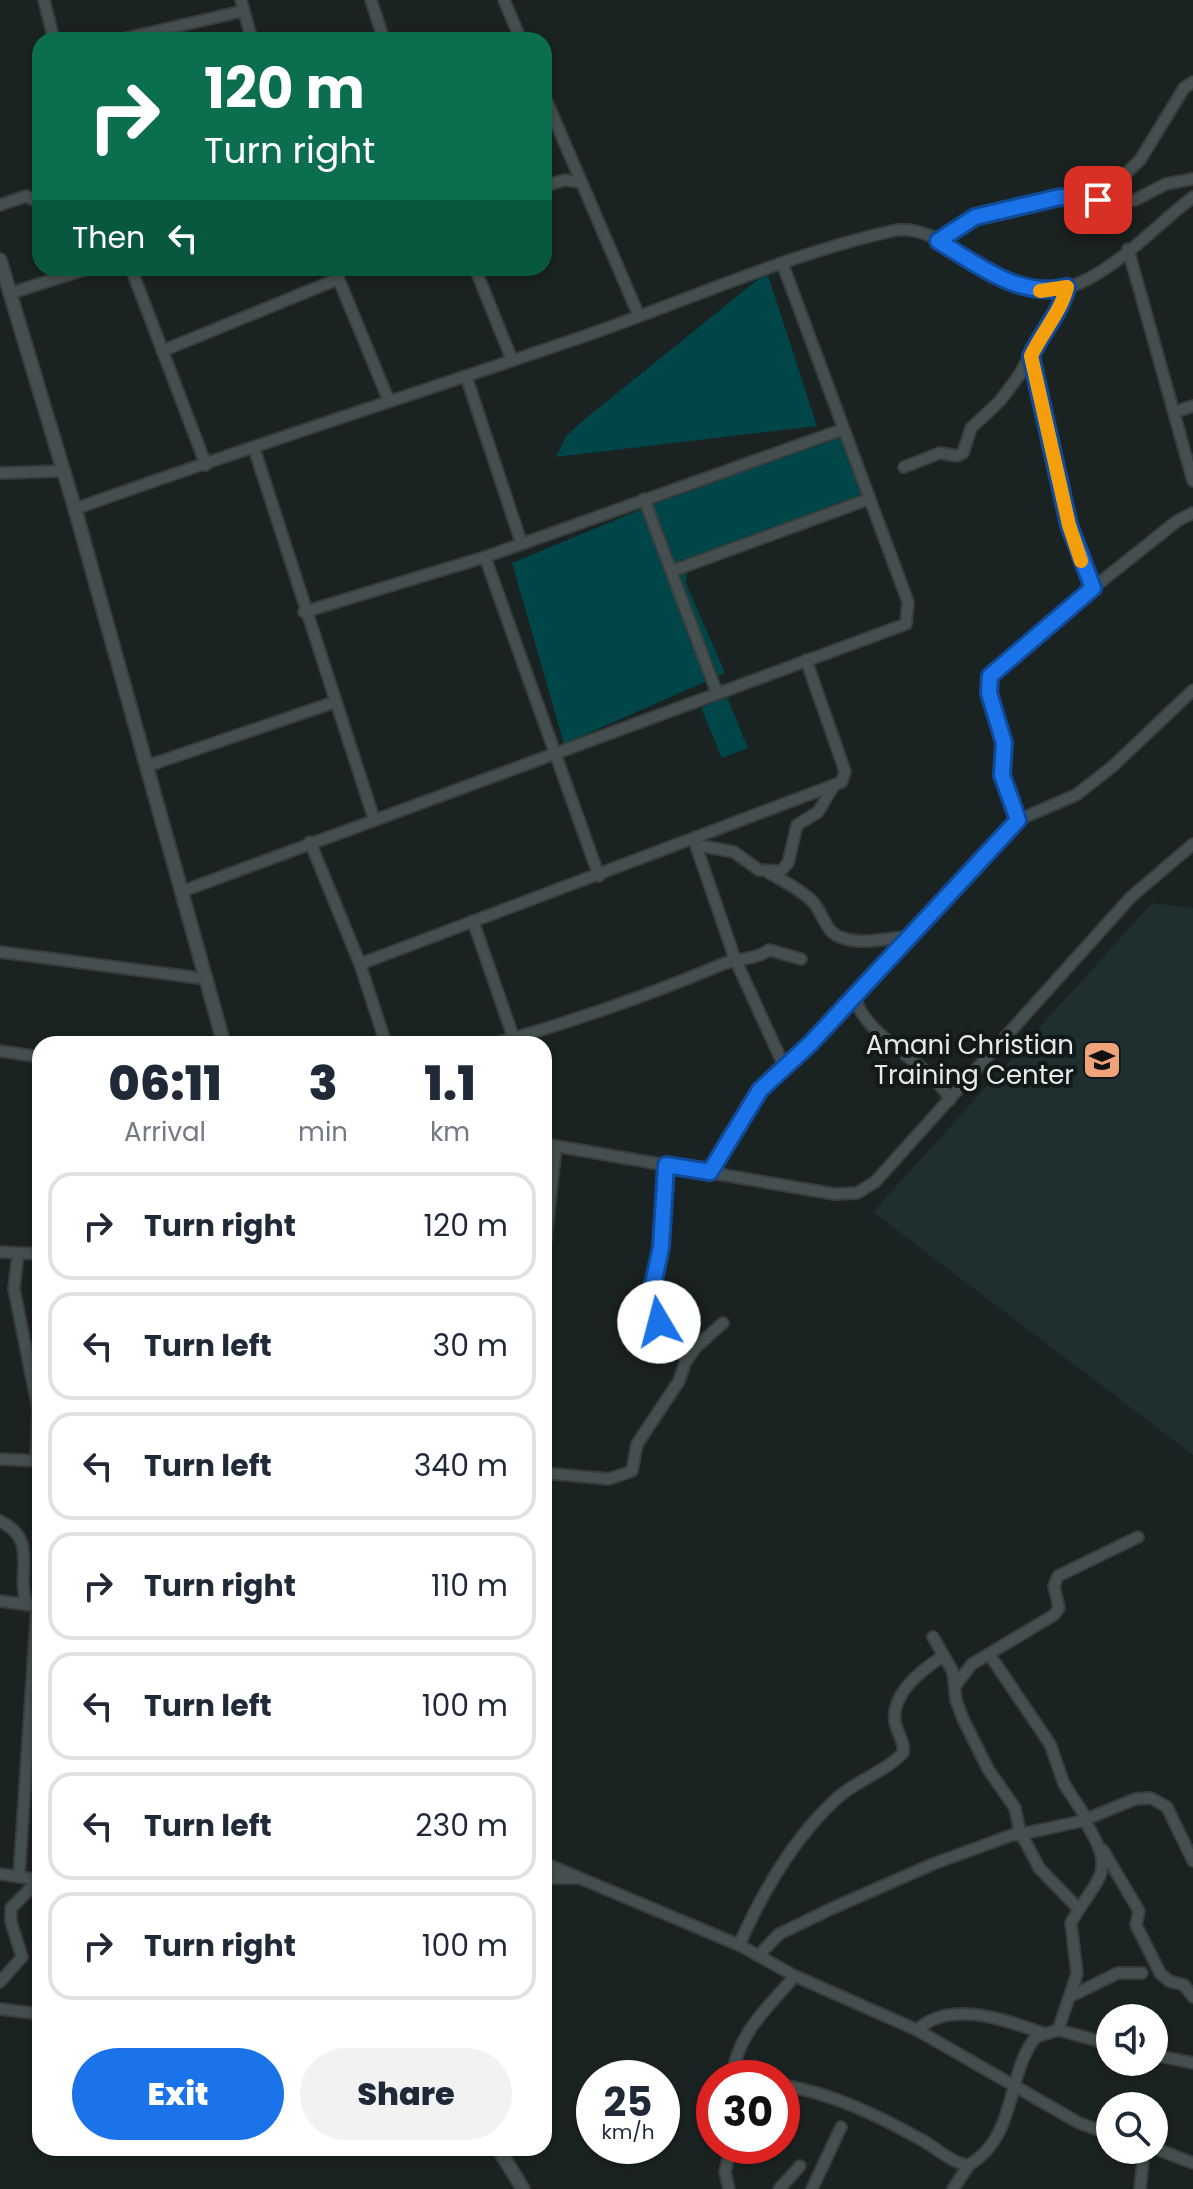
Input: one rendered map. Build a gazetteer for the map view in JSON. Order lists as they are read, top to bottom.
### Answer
{
  "places": {
    "school or university": ["Amani Christian Training Center"]
  },
  "page": {
    "turn": ["120 m", "Turn right"],
    "then": "Then",
    "eta": [
      "06:11",
      "Arrival",
      "3",
      "min",
      "1.1",
      "km"
    ],
    "list": [
      {
        "name": "Turn right",
        "value": "120 m"
      },
      {
        "name": "Turn left",
        "value": "30 m"
      },
      {
        "name": "Turn left",
        "value": "340 m"
      },
      {
        "name": "Turn right",
        "value": "110 m"
      },
      {
        "name": "Turn left",
        "value": "100 m"
      },
      {
        "name": "Turn left",
        "value": "230 m"
      },
      {
        "name": "Turn right",
        "value": "100 m"
      }
    ],
    "buttons": ["Exit", "Share"],
    "speed": "25 km/h",
    "limit": "30"
  }
}
